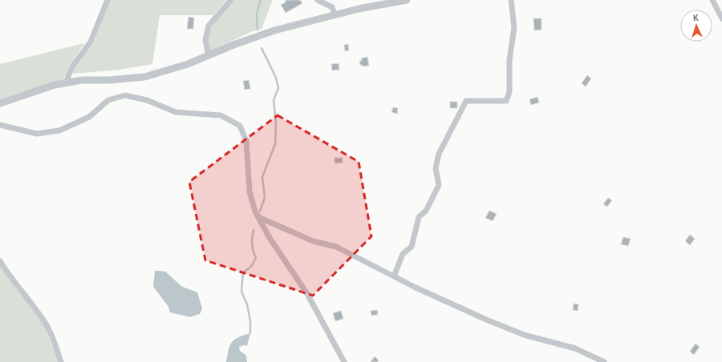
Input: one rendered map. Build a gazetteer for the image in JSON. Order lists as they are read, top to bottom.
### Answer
{
  "north": "top"
}
